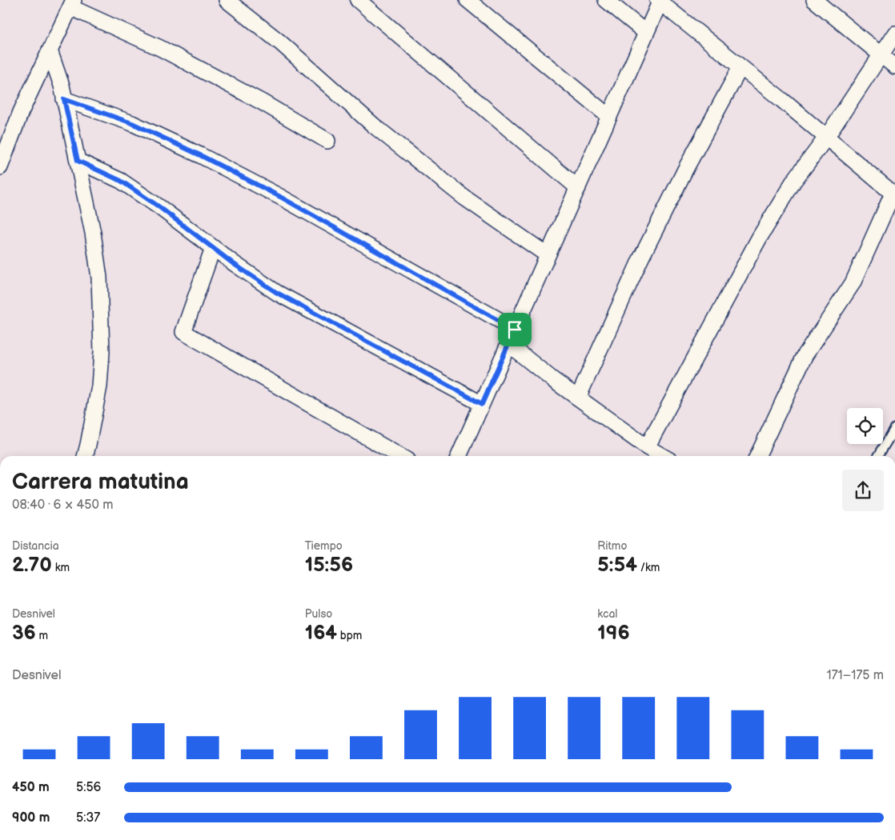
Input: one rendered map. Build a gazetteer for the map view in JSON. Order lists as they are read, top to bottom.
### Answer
{
  "page": {
    "heading": ["Carrera matutina", "08:40 · 6 × 450 m"],
    "stats": [
      ["Distancia", "2.70 km"],
      ["Tiempo", "15:56"],
      ["Ritmo", "5:54 /km"],
      ["Desnivel", "36 m"],
      ["Pulso", "164 bpm"],
      ["kcal", "196"]
    ],
    "chart": ["Desnivel", "171–175 m"],
    "list": [
      {
        "name": "450 m",
        "note": "5:56"
      },
      {
        "name": "900 m",
        "note": "5:37"
      }
    ]
  }
}
